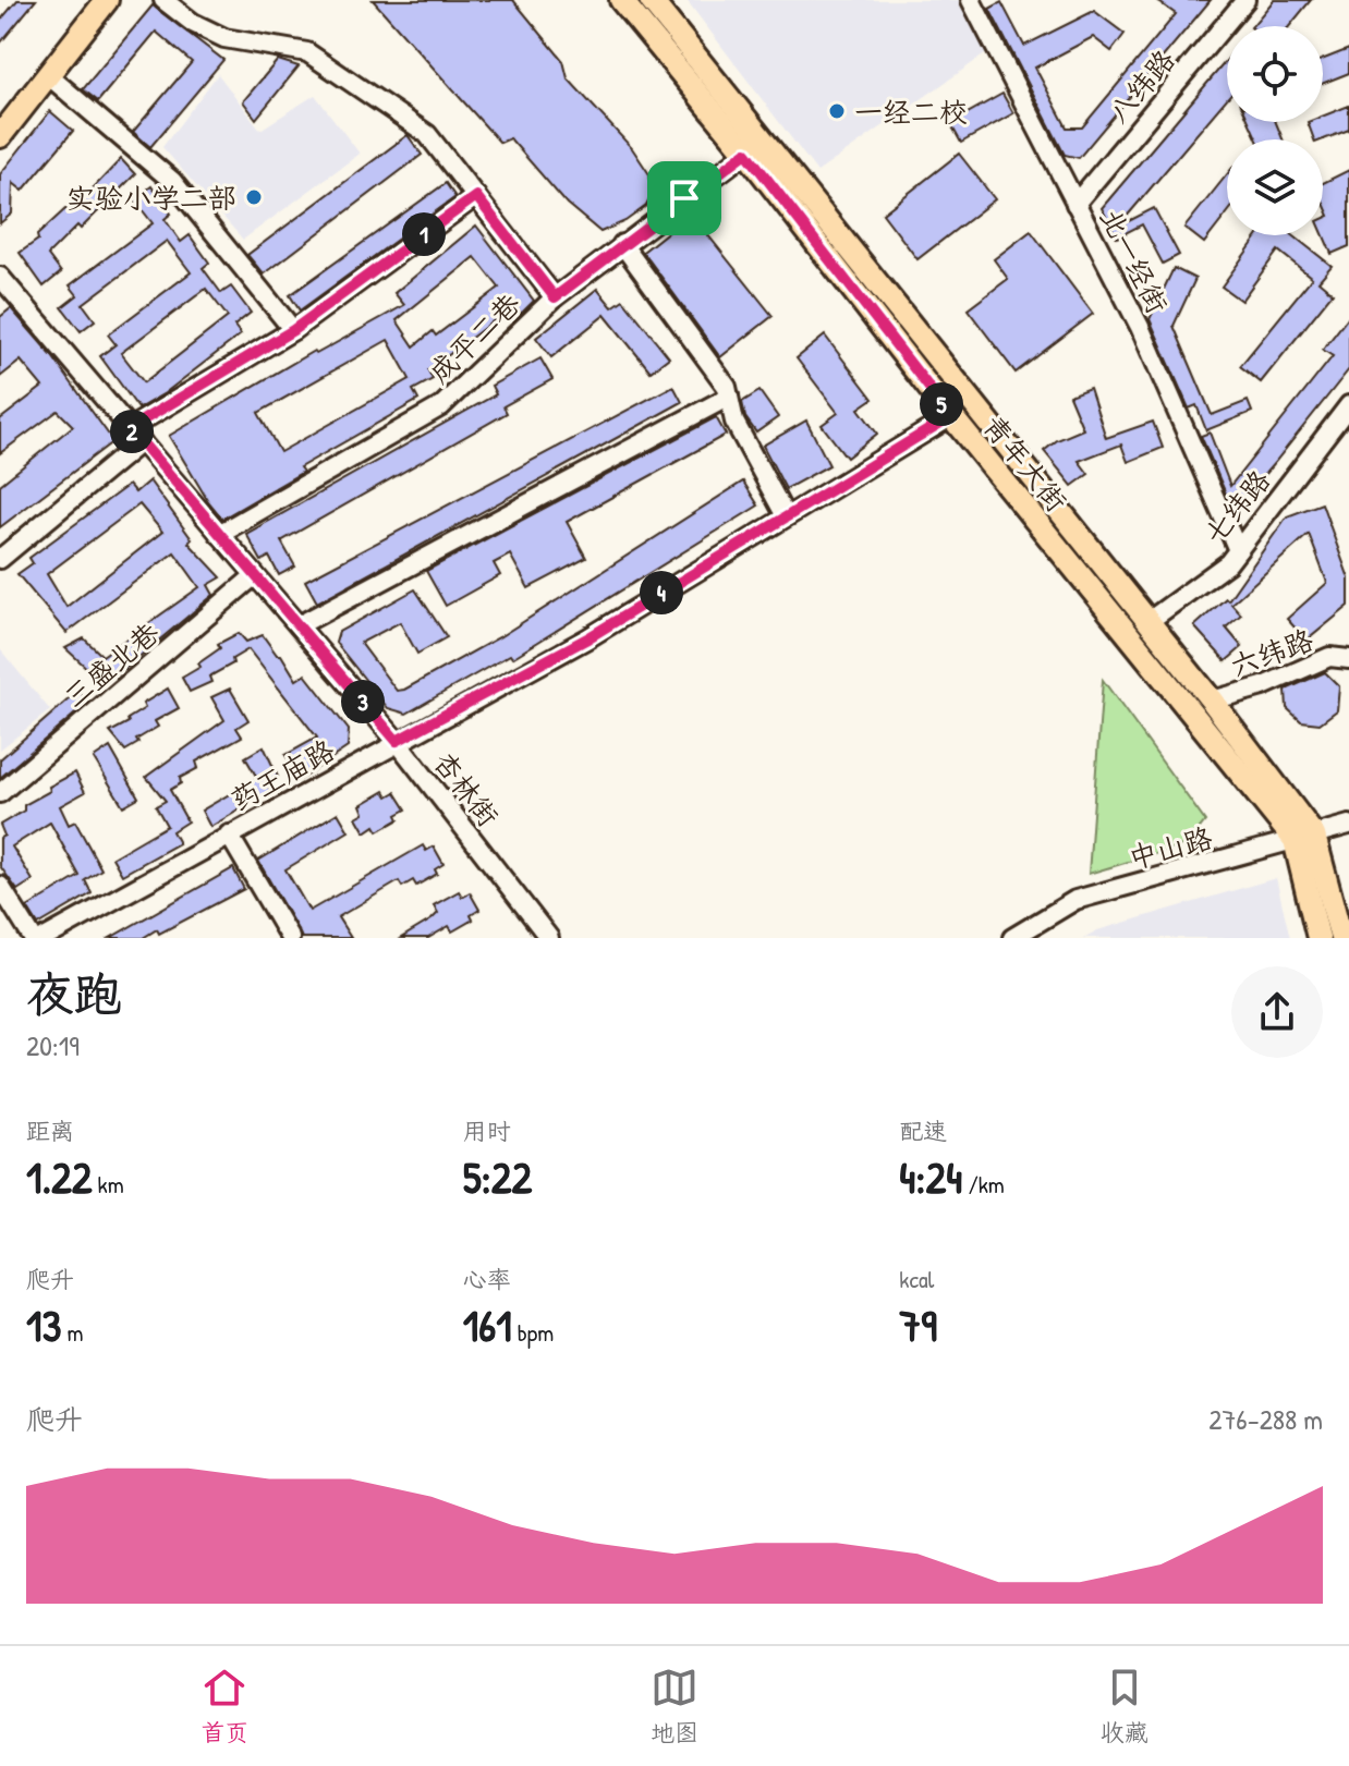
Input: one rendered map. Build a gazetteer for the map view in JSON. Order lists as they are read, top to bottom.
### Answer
{
  "streets": {
    "main road": ["青年大街"],
    "street": [
      "八纬路",
      "北一经街",
      "成平二巷",
      "七纬路",
      "六纬路",
      "三盛北巷",
      "药王庙路",
      "杏林街",
      "中山路"
    ]
  },
  "crossings": [
    ["八纬路", "北一经街"],
    ["北一经街", "七纬路"],
    ["成平二巷", "青年大街"],
    ["成平二巷", "杏林街"],
    ["青年大街", "七纬路"],
    ["青年大街", "六纬路"],
    ["青年大街", "药王庙路"],
    ["青年大街", "中山路"],
    ["三盛北巷", "杏林街"],
    ["药王庙路", "杏林街"]
  ],
  "places": ["一经二校", "实验小学二部"],
  "page": {
    "pins": [
      "1",
      "5",
      "2",
      "4",
      "3"
    ],
    "heading": ["夜跑", "20:19"],
    "stats": [
      ["距离", "1.22 km"],
      ["用时", "5:22"],
      ["配速", "4:24 /km"],
      ["爬升", "13 m"],
      ["心率", "161 bpm"],
      ["kcal", "79"]
    ],
    "chart": ["爬升", "276–288 m"],
    "tabs": ["首页", "地图", "收藏"]
  }
}
